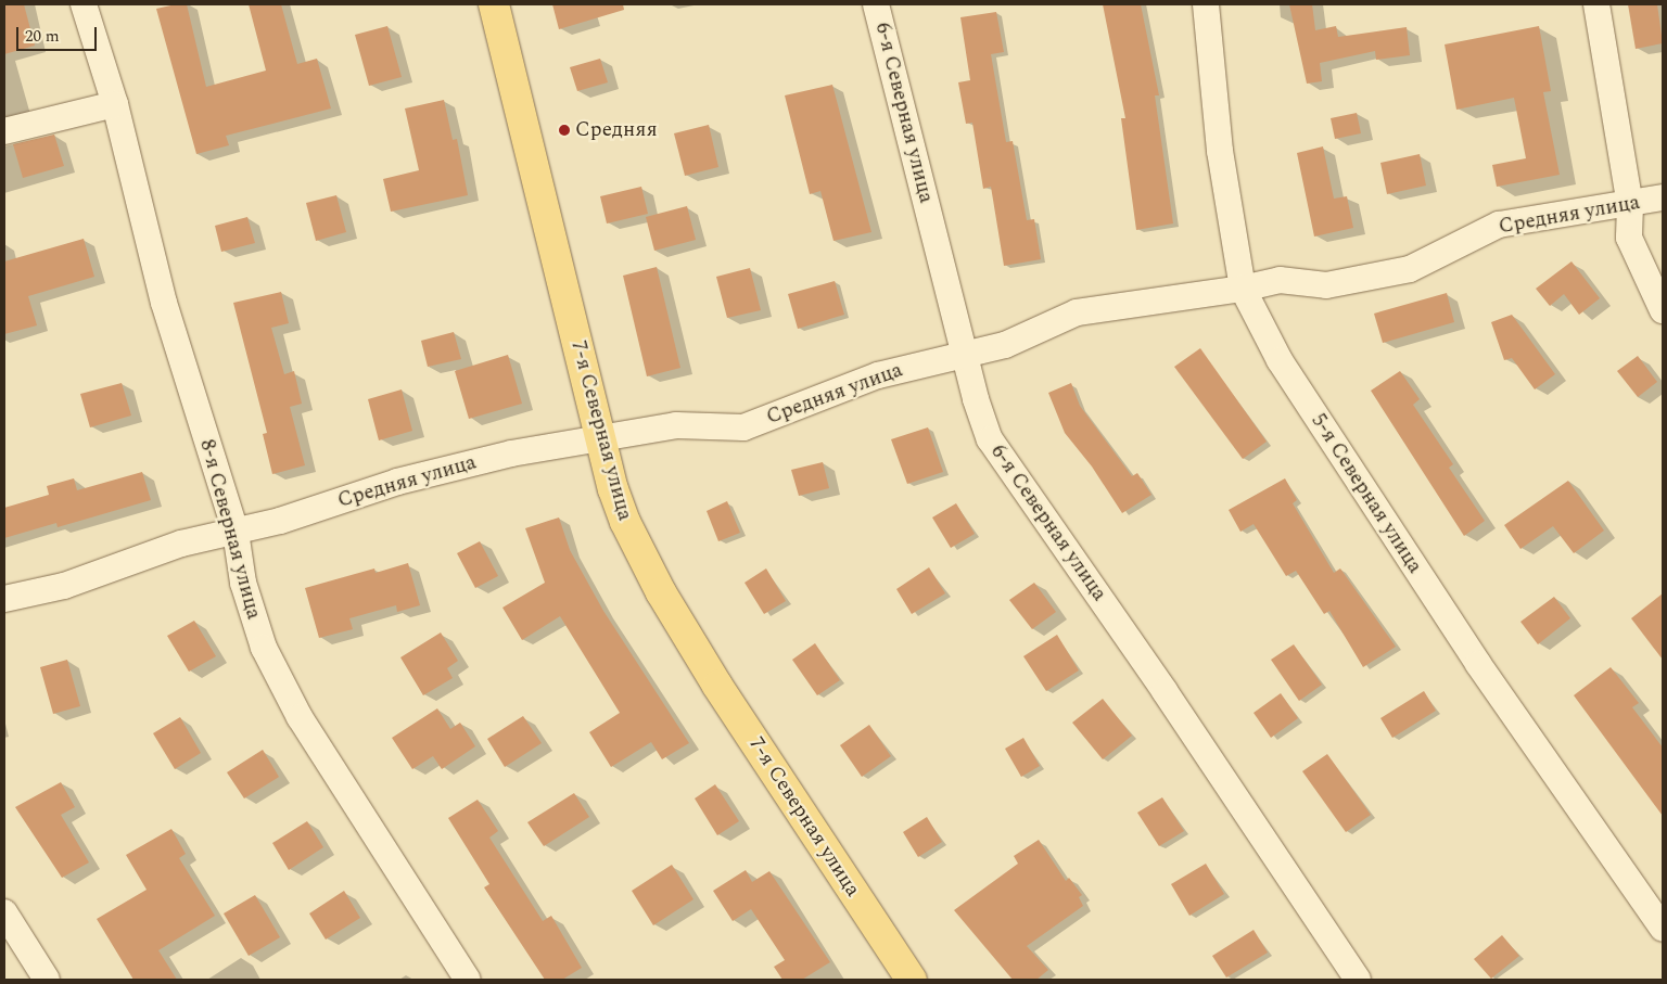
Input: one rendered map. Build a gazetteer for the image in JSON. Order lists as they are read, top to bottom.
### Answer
{
  "streets": {
    "main road": ["7-я Северная улица"],
    "street": [
      "6-я Северная улица",
      "Средняя улица",
      "5-я Северная улица",
      "8-я Северная улица"
    ]
  },
  "crossings": [
    ["6-я Северная улица", "Средняя улица"],
    ["Средняя улица", "7-я Северная улица"],
    ["Средняя улица", "5-я Северная улица"],
    ["Средняя улица", "8-я Северная улица"]
  ],
  "places": ["Средняя"],
  "scale_bar": "20 m"
}
